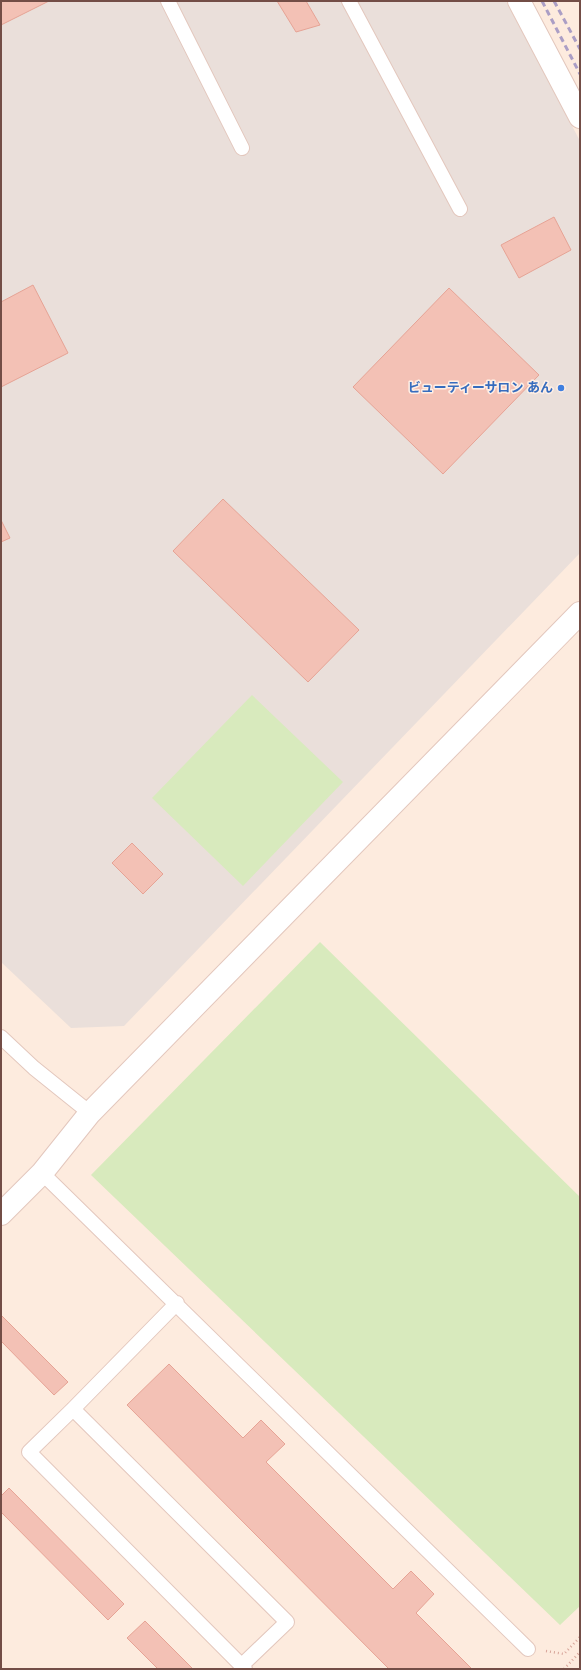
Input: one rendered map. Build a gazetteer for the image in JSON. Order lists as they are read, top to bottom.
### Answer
{
  "places": ["ビューティーサロン あん"]
}
